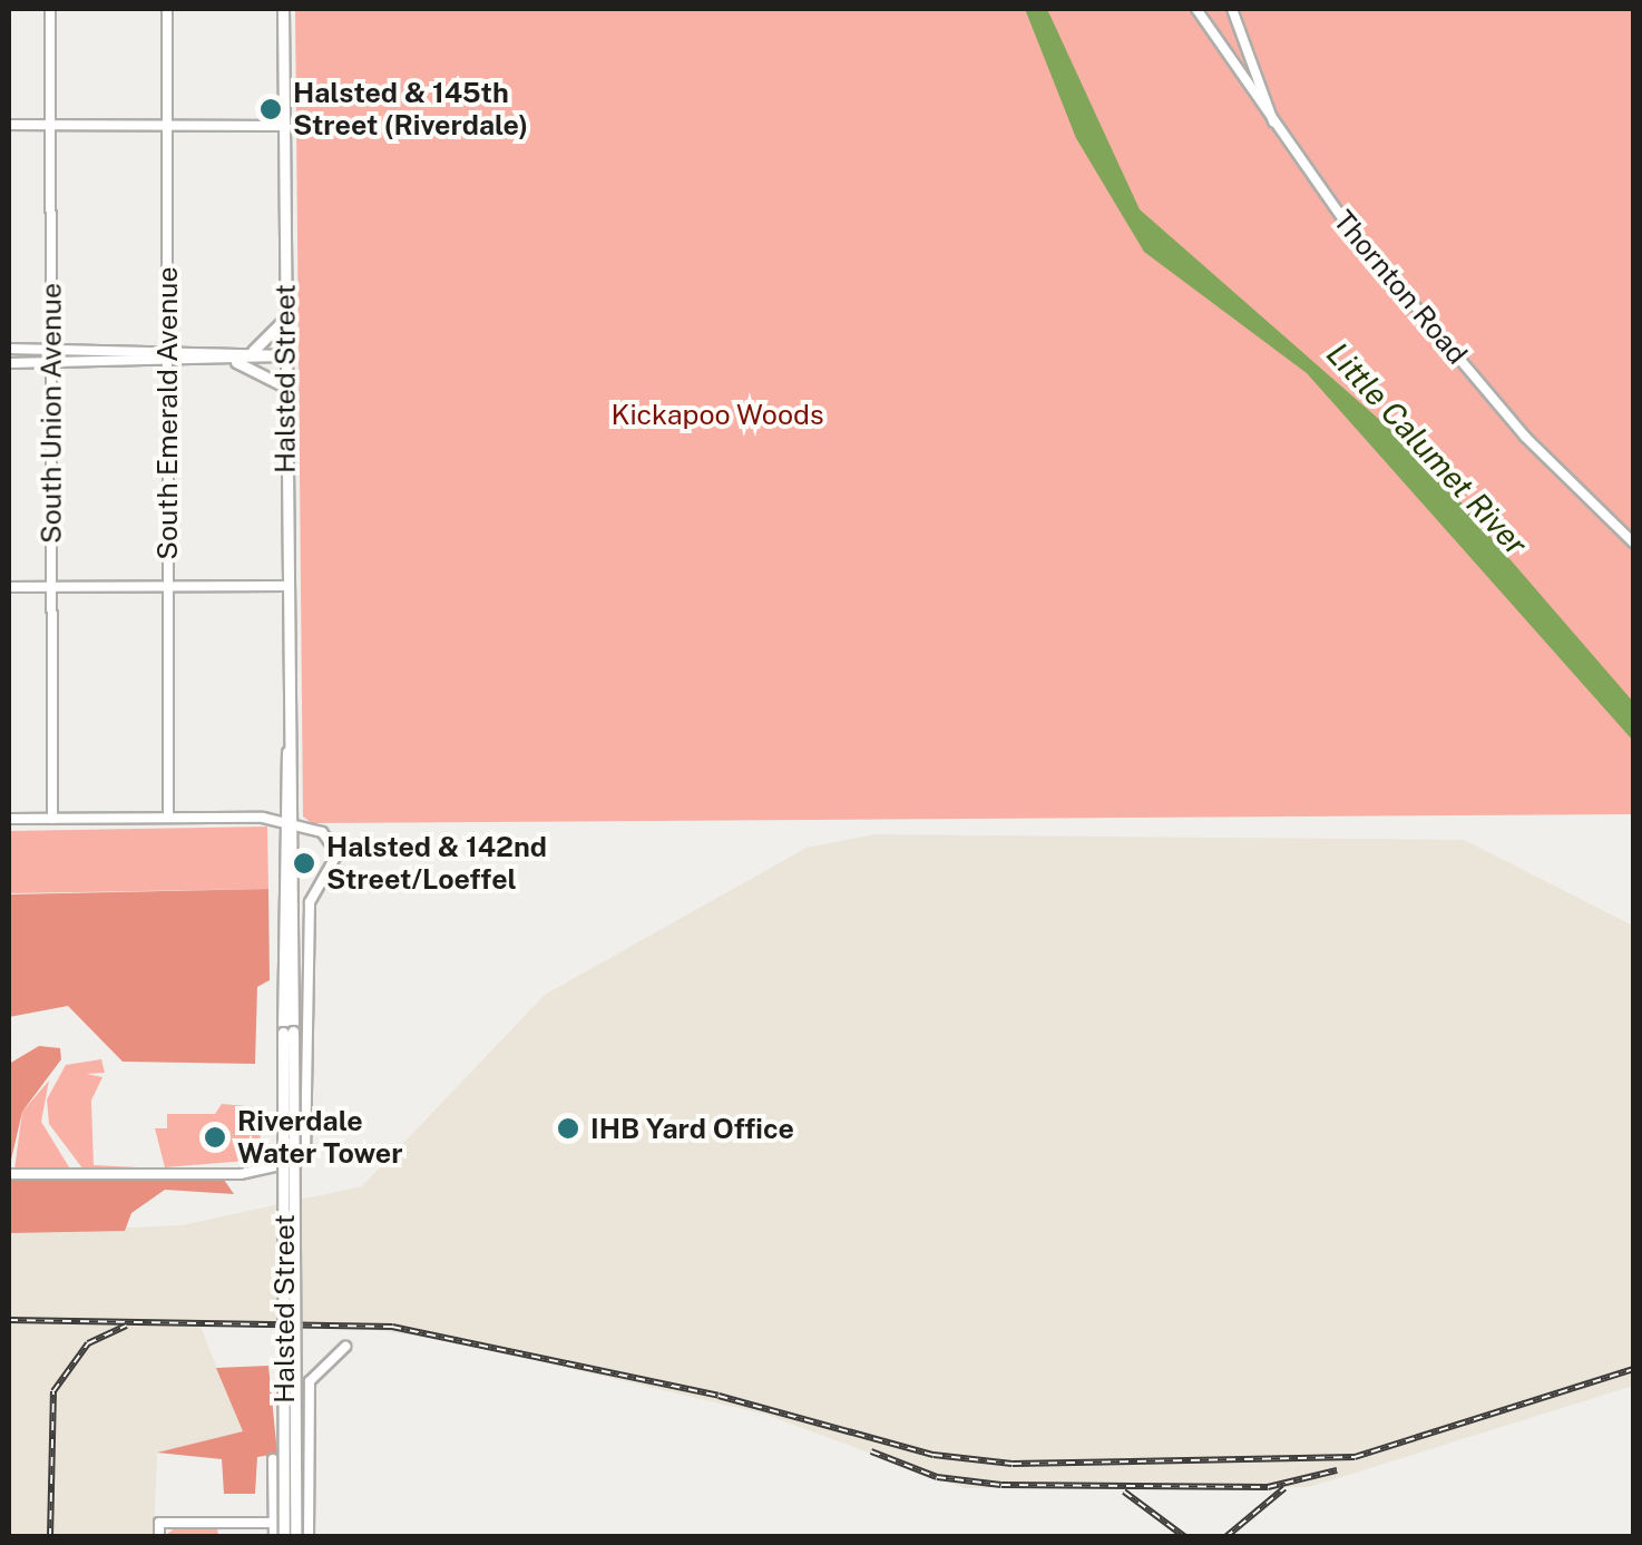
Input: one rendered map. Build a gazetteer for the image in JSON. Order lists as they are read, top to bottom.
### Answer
{
  "streets": {
    "main road": ["Halsted Street"],
    "street": ["Thornton Road", "South Union Avenue", "South Emerald Avenue"]
  },
  "water": ["Little Calumet River"],
  "parks": ["Kickapoo Woods"],
  "places": [
    "Halsted & 145th Street (Riverdale)",
    "Halsted & 142nd Street/Loeffel",
    "IHB Yard Office",
    "Riverdale Water Tower"
  ]
}
